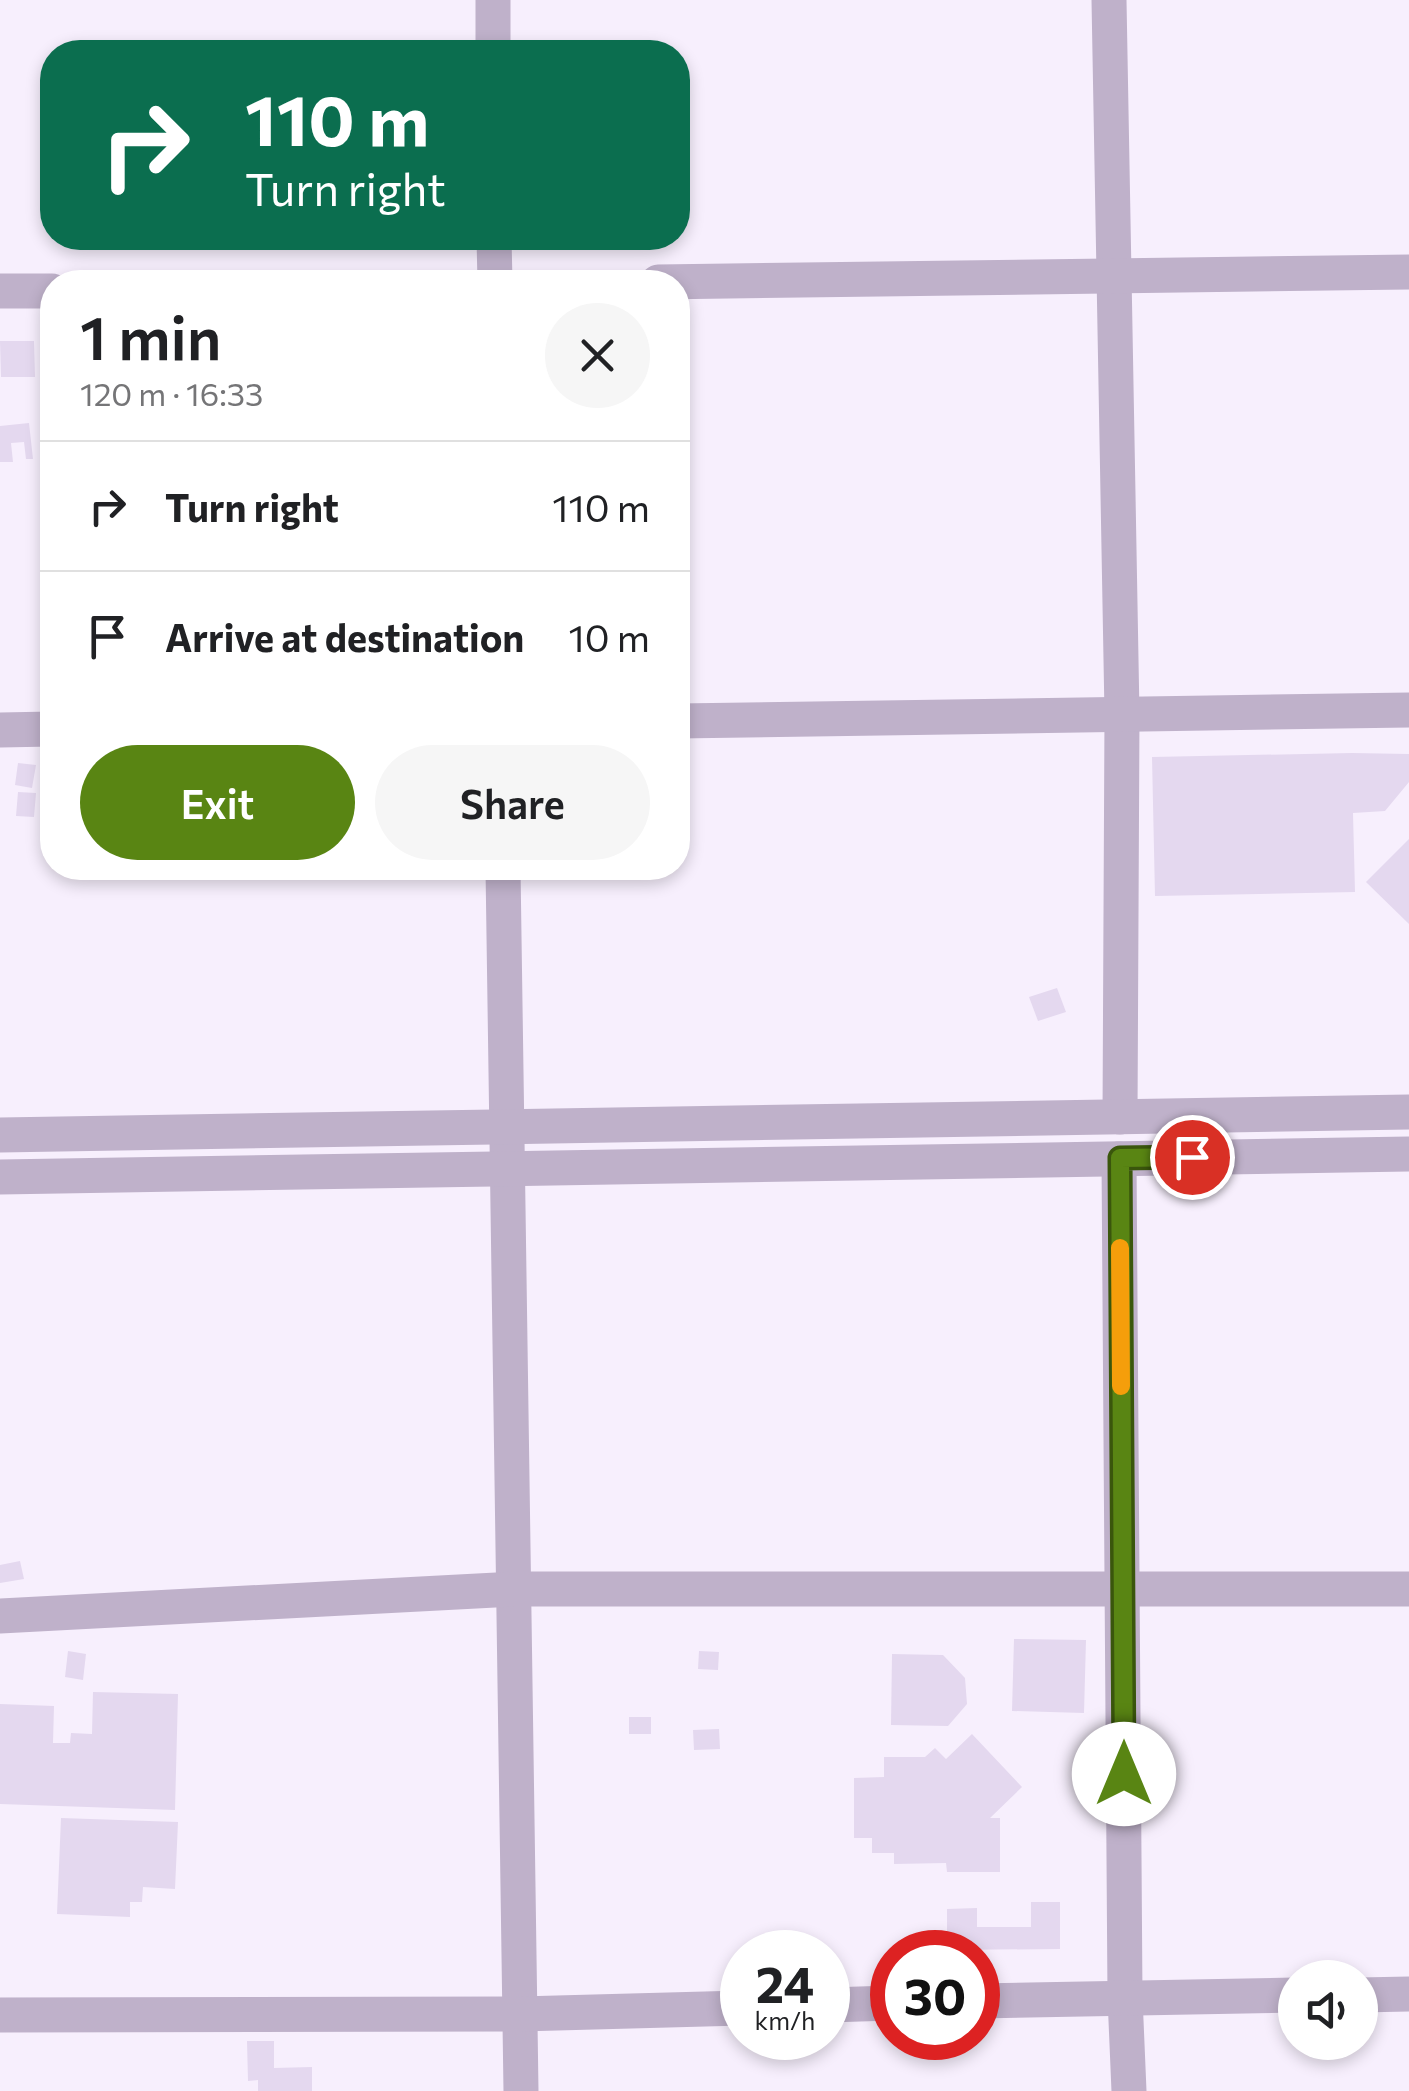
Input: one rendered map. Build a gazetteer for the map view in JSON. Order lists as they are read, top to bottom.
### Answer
{
  "page": {
    "turn": ["110 m", "Turn right"],
    "heading": ["1 min", "120 m · 16:33"],
    "list": [
      {
        "name": "Turn right",
        "value": "110 m"
      },
      {
        "name": "Arrive at destination",
        "value": "10 m"
      }
    ],
    "buttons": ["Exit", "Share"],
    "speed": "24 km/h",
    "limit": "30"
  }
}
